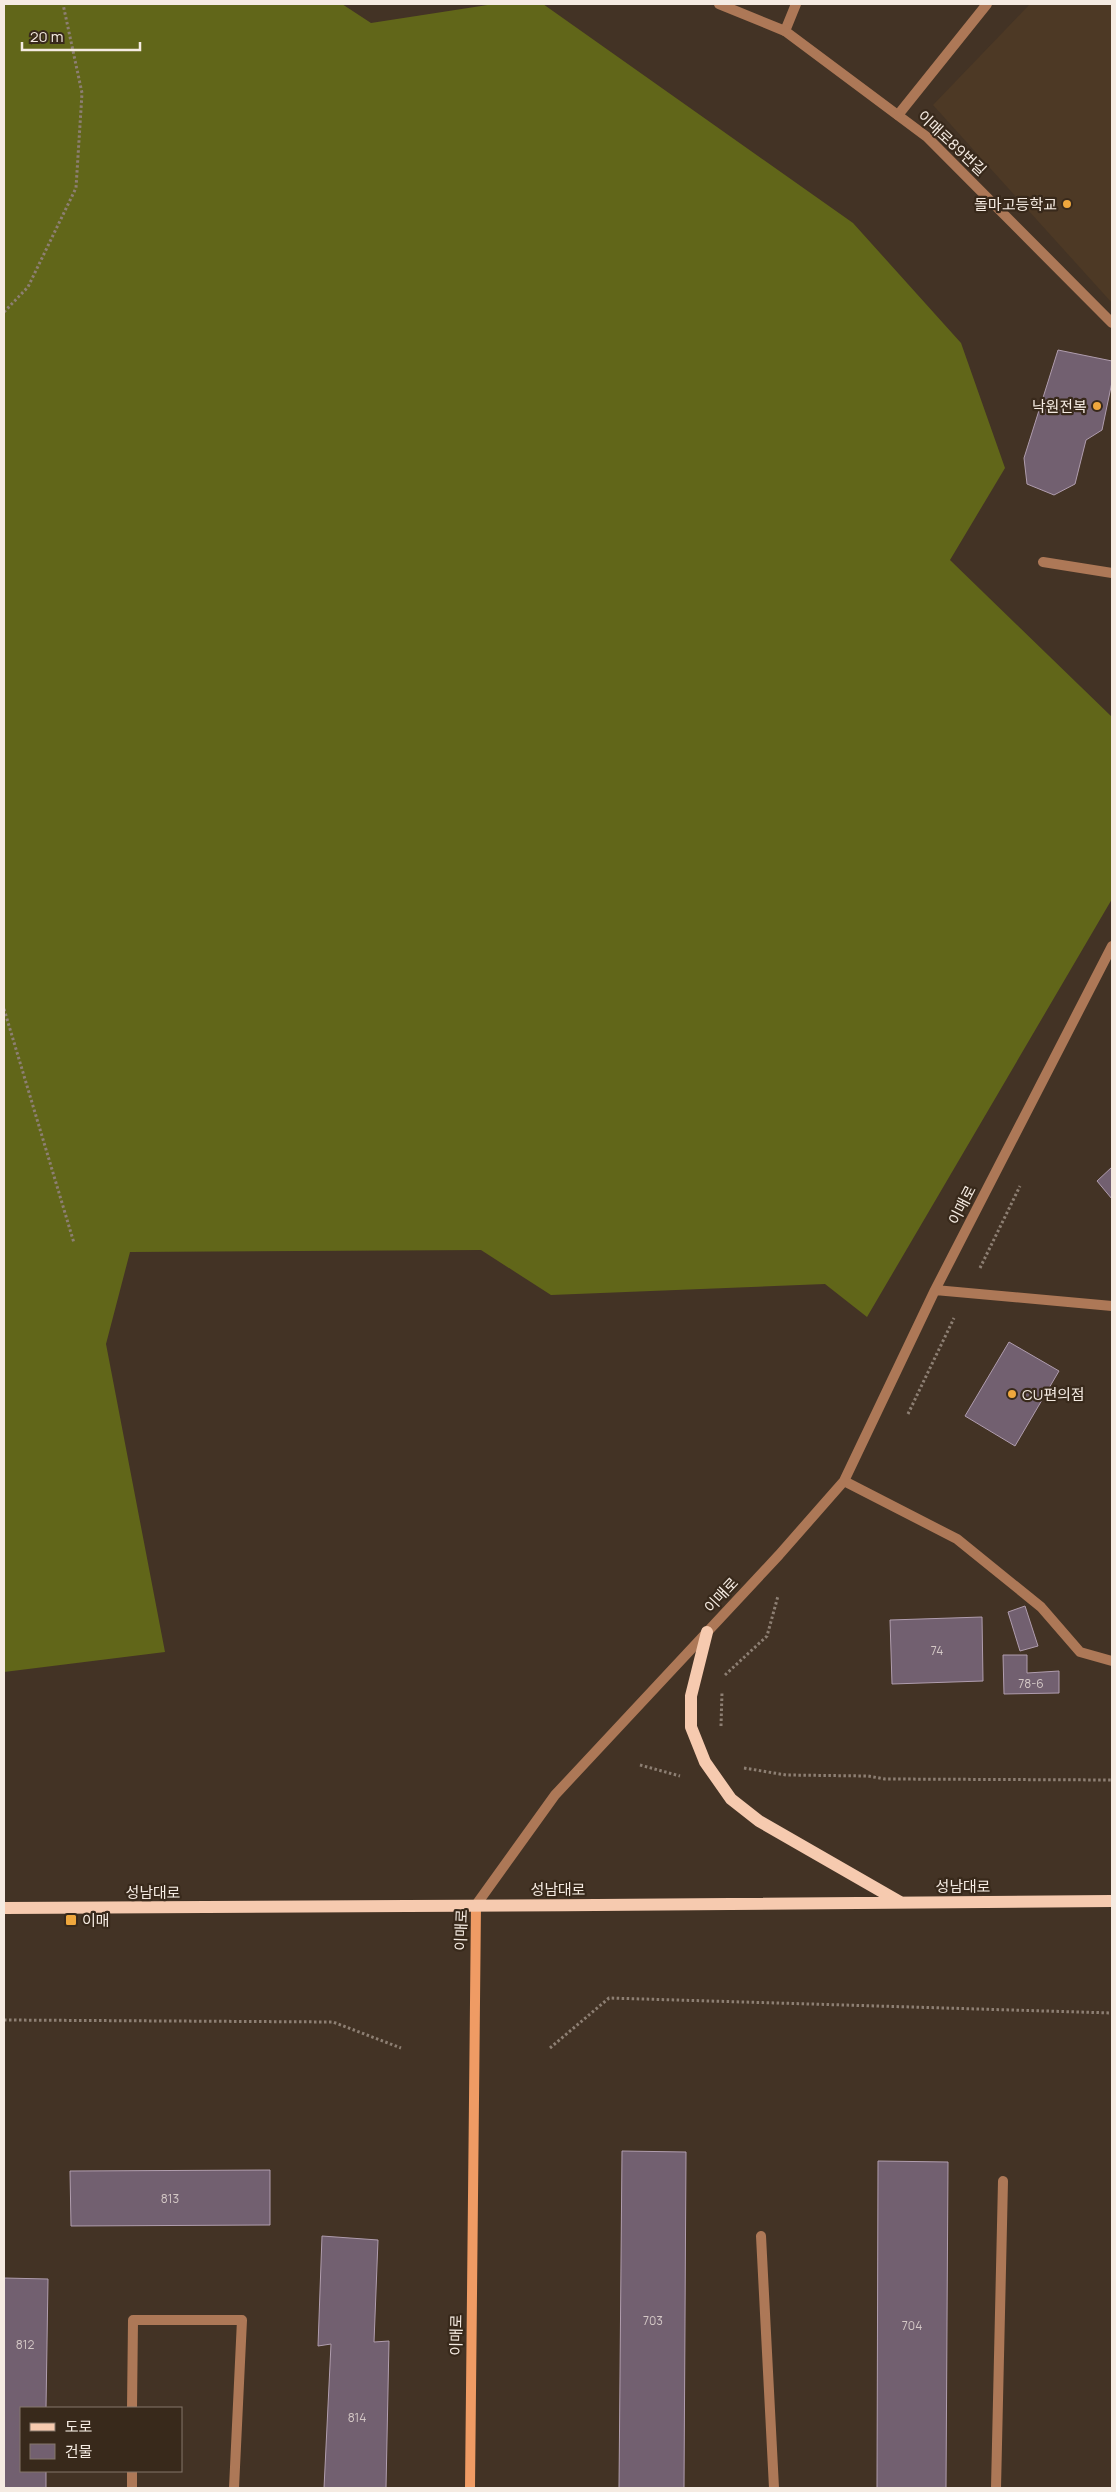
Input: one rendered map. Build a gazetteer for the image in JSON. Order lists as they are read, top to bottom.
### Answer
{
  "streets": {
    "main road": ["성남대로"],
    "street": ["이매로89번길", "이매로"]
  },
  "crossings": [
    ["이매로", "성남대로"]
  ],
  "places": {
    "other": ["돌마고등학교", "낙원전복", "CU편의점"],
    "transit": ["이매"]
  },
  "house_numbers": [
    "74",
    "78-6",
    "813",
    "703",
    "704",
    "812",
    "814"
  ],
  "legend": ["도로", "건물"],
  "scale_bar": "20 m"
}
